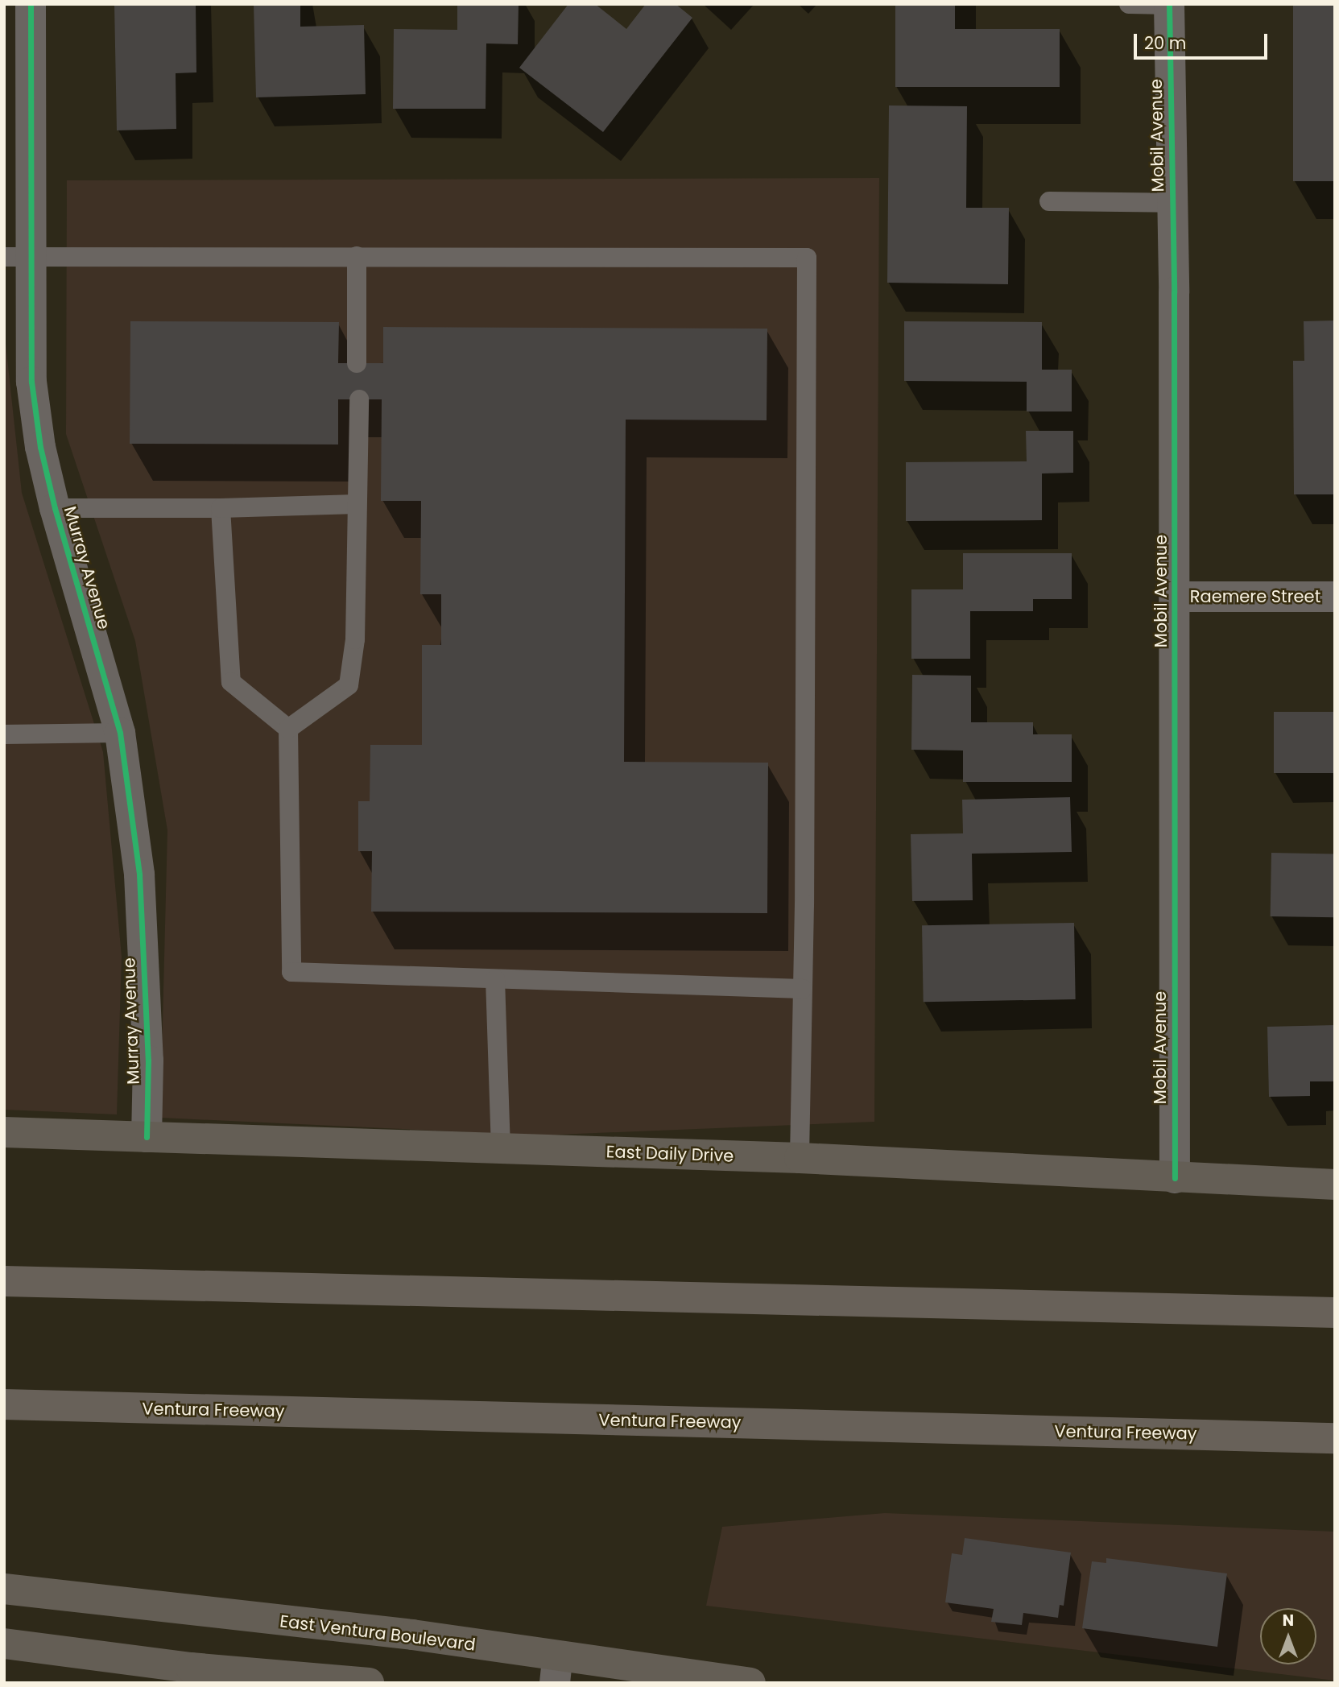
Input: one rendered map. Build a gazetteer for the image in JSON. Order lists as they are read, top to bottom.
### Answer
{
  "streets": {
    "highway": ["Ventura Freeway"],
    "main road": ["East Daily Drive", "East Ventura Boulevard"],
    "street": ["Mobil Avenue", "Murray Avenue", "Raemere Street"]
  },
  "crossings": [
    ["Mobil Avenue", "Raemere Street"],
    ["Mobil Avenue", "East Daily Drive"],
    ["Murray Avenue", "East Daily Drive"]
  ],
  "scale_bar": "20 m",
  "north": "top"
}
